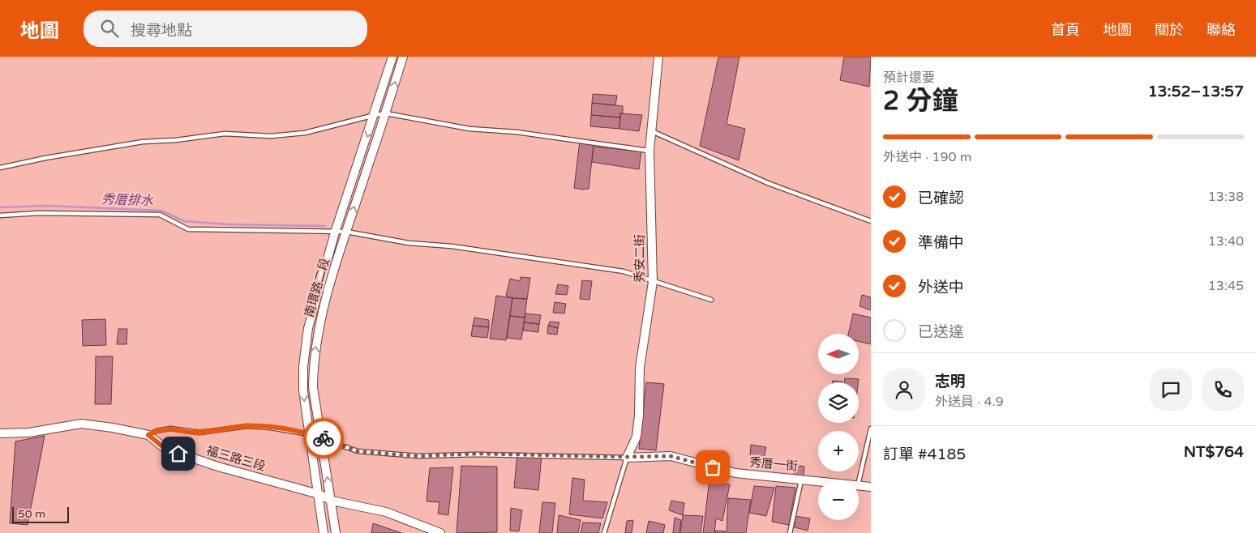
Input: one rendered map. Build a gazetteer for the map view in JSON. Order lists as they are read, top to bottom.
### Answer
{
  "streets": {
    "street": [
      "秀安二街",
      "南環路二段",
      "福三路三段",
      "秀厝一街"
    ]
  },
  "crossings": [
    ["秀安二街", "秀厝一街"],
    ["南環路二段", "福三路三段"]
  ],
  "water": ["秀厝排水"],
  "scale_bar": "50 m",
  "north": "left",
  "page": {
    "header": "地圖",
    "search": "搜尋地點",
    "nav": [
      "首頁",
      "地圖",
      "關於",
      "聯絡"
    ],
    "heading": ["2 分鐘", "預計還要", "13:52–13:57"],
    "panel": [
      "志明",
      "外送員 · 4.9",
      "訂單 #4185",
      "NT$764"
    ],
    "bar": "外送中 · 190 m",
    "list": [
      ["已確認", "13:38"],
      ["準備中", "13:40"],
      ["外送中", "13:45"],
      "已送達"
    ],
    "map_buttons": ["+", "−"],
    "scale": "50 m"
  }
}
